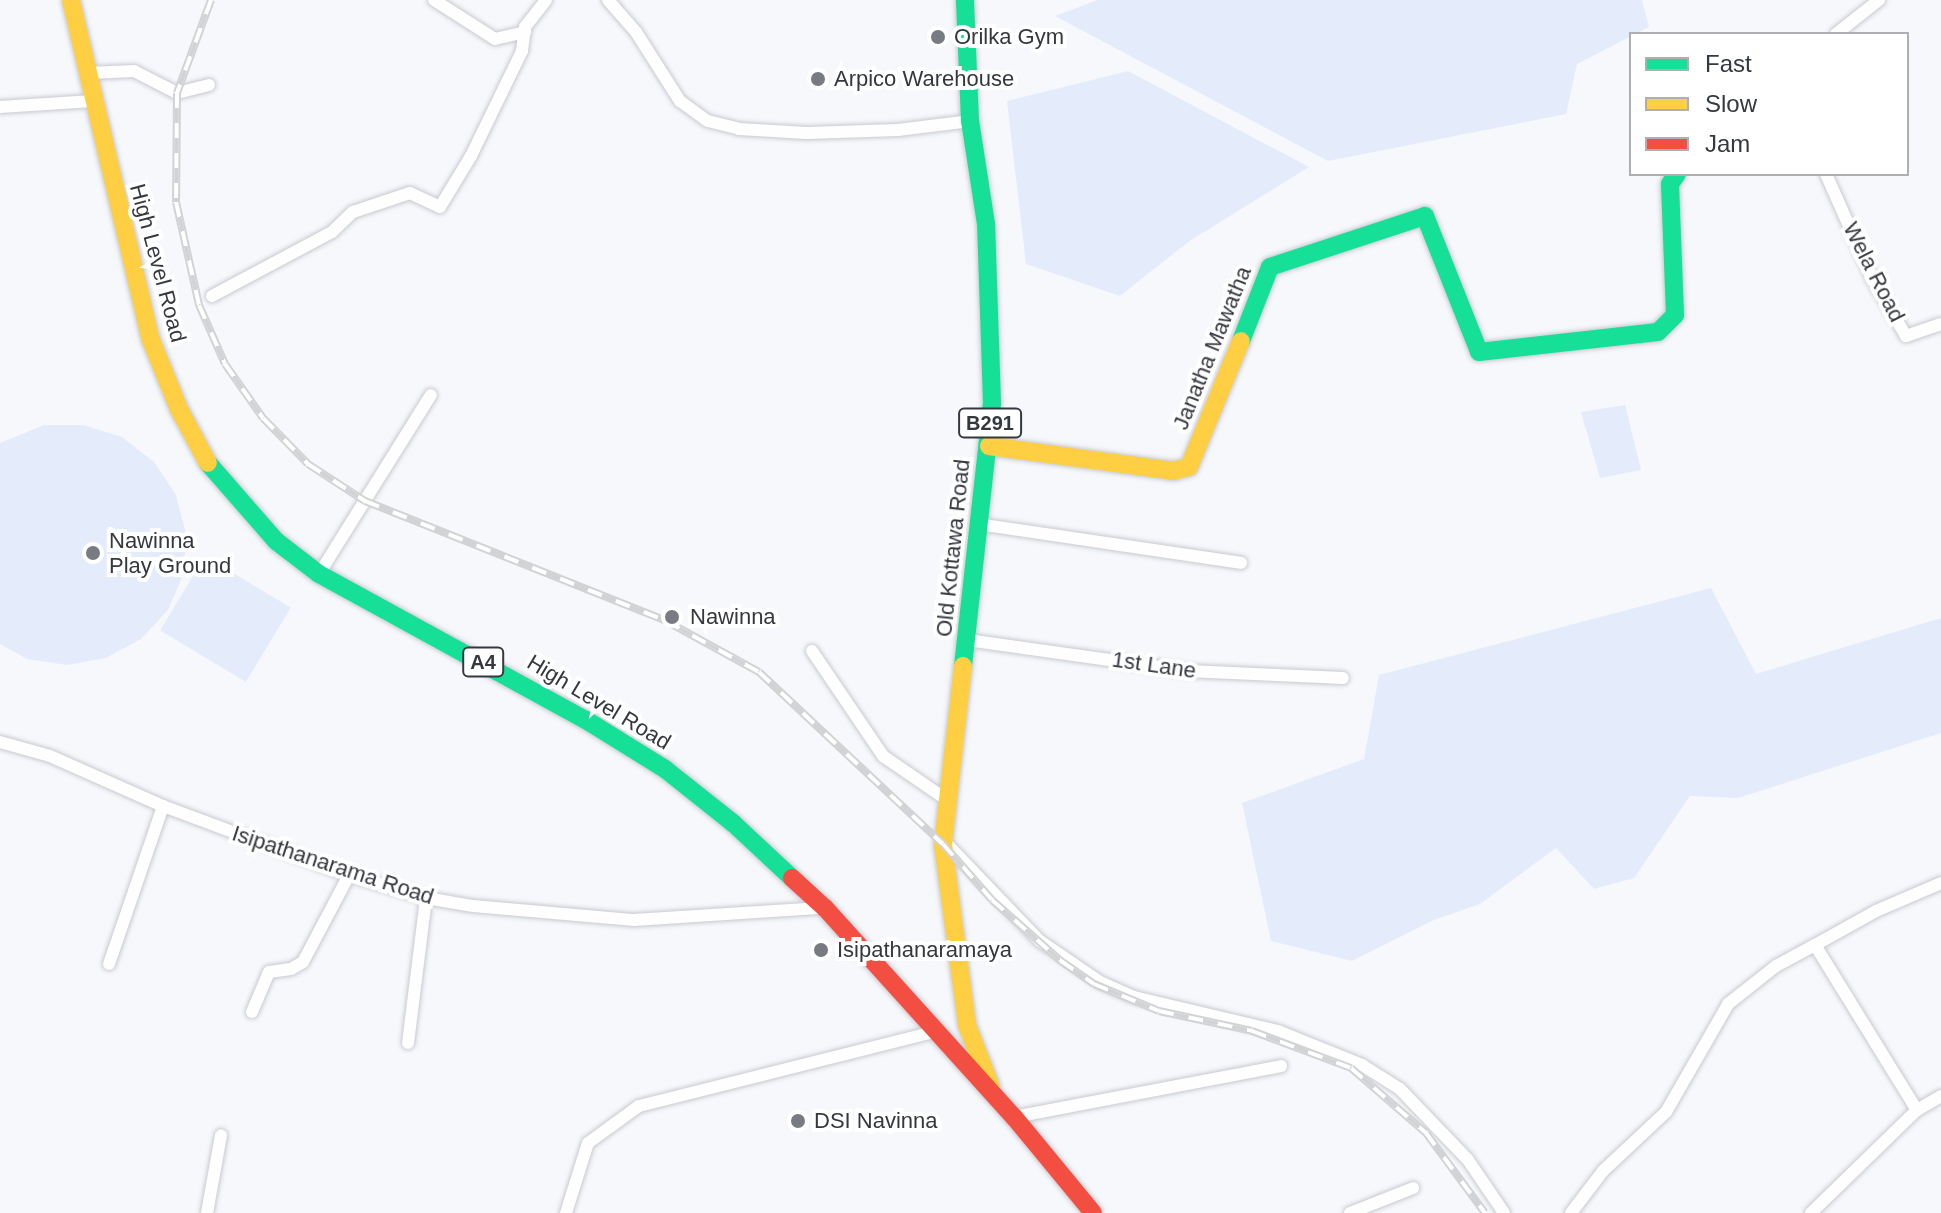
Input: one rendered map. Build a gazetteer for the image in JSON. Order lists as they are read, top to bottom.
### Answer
{
  "streets": {
    "main road": [
      "High Level Road",
      "Janatha Mawatha",
      "B291",
      "Old Kottawa Road",
      "A4"
    ],
    "street": ["Wela Road", "1st Lane", "Isipathanarama Road"]
  },
  "crossings": [
    ["High Level Road", "Old Kottawa Road"],
    ["High Level Road", "Isipathanarama Road"],
    ["Janatha Mawatha", "Old Kottawa Road"],
    ["Old Kottawa Road", "1st Lane"]
  ],
  "places": [
    "Orilka Gym",
    "Arpico Warehouse",
    "Nawinna Play Ground",
    "Nawinna",
    "Isipathanaramaya",
    "DSI Navinna"
  ],
  "legend": ["Fast", "Slow", "Jam"]
}
